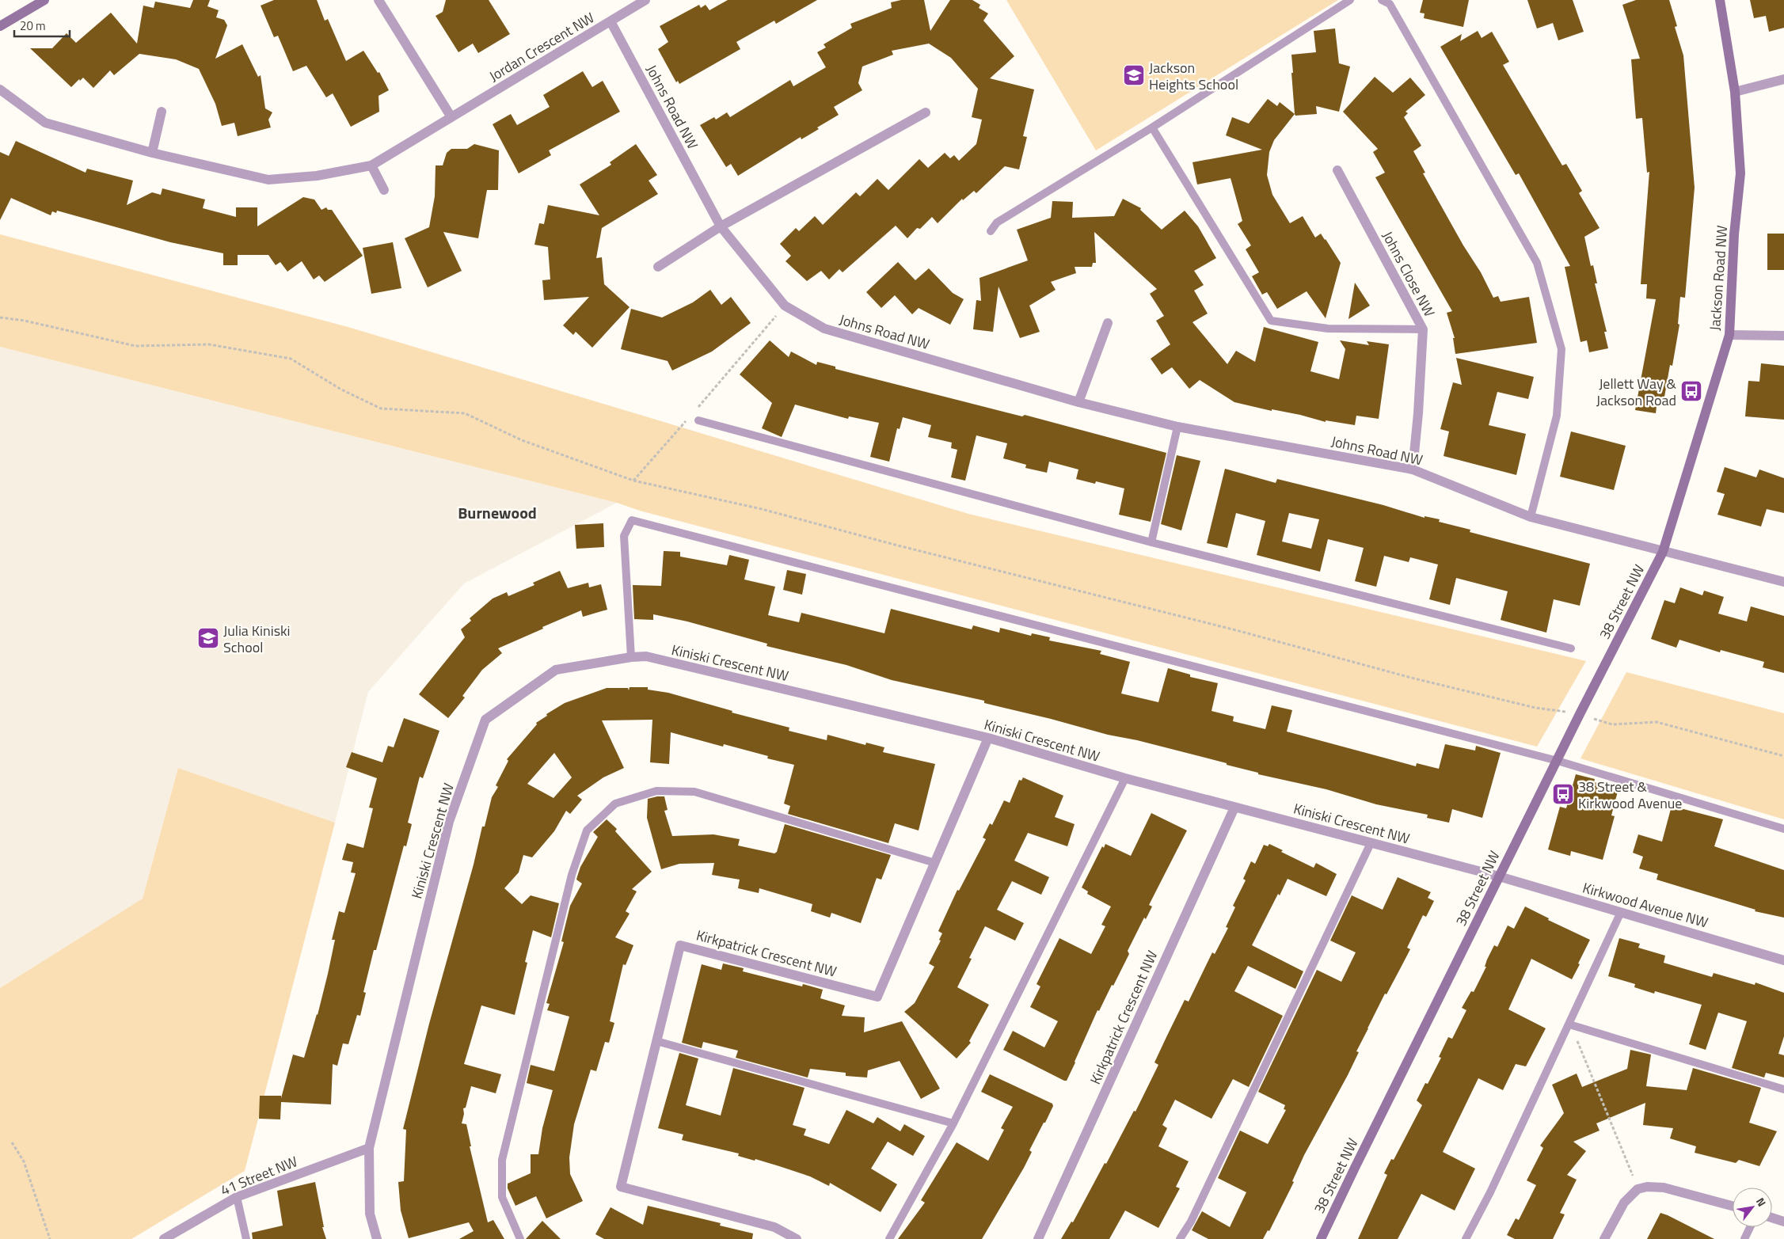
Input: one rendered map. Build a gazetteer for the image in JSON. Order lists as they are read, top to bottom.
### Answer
{
  "streets": {
    "street": [
      "Jordan Crescent NW",
      "Johns Road NW",
      "Johns Close NW",
      "Jackson Road NW",
      "38 Street NW",
      "Kiniski Crescent NW",
      "Kirkwood Avenue NW",
      "Kirkpatrick Crescent NW",
      "41 Street NW"
    ]
  },
  "crossings": [
    ["Jordan Crescent NW", "Johns Road NW"],
    ["Johns Road NW", "Johns Close NW"],
    ["Johns Road NW", "Jackson Road NW"],
    ["Johns Road NW", "38 Street NW"],
    ["Jackson Road NW", "38 Street NW"],
    ["38 Street NW", "Kiniski Crescent NW"],
    ["38 Street NW", "Kirkwood Avenue NW"],
    ["Kiniski Crescent NW", "Kirkwood Avenue NW"],
    ["Kiniski Crescent NW", "Kirkpatrick Crescent NW"],
    ["Kiniski Crescent NW", "41 Street NW"]
  ],
  "districts": ["Burnewood"],
  "places": {
    "school or university": ["Jackson Heights School", "Julia Kiniski School"],
    "bus stop": ["Jellett Way & Jackson Road", "38 Street & Kirkwood Avenue"]
  },
  "scale_bar": "20 m",
  "north": "top right"
}
